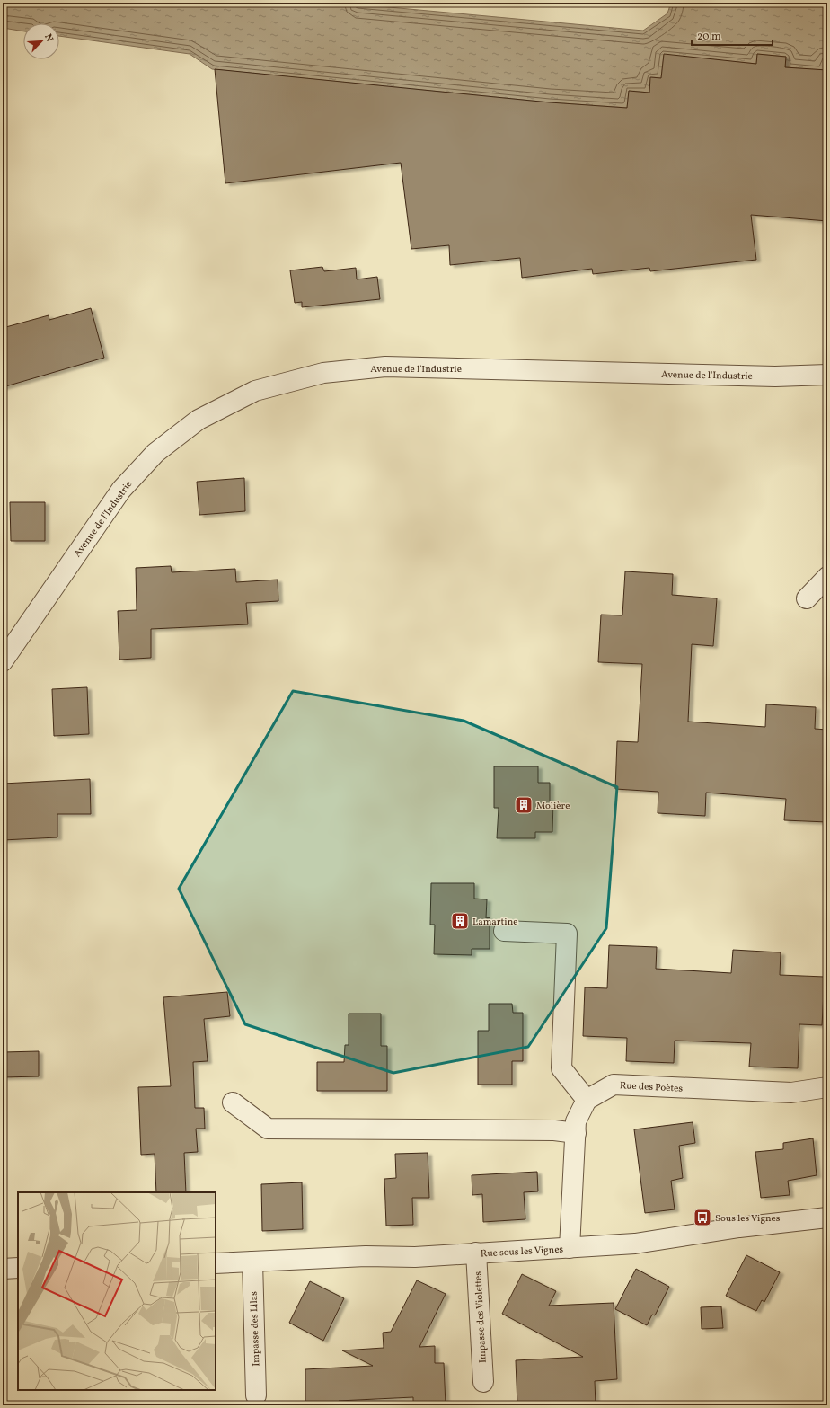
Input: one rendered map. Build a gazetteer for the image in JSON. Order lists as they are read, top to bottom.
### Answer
{
  "streets": {
    "street": [
      "Avenue de l'Industrie",
      "Rue des Poètes",
      "Rue sous les Vignes",
      "Impasse des Violettes",
      "Impasse des Lilas"
    ]
  },
  "crossings": [
    ["Rue sous les Vignes", "Impasse des Violettes"],
    ["Rue sous les Vignes", "Impasse des Lilas"]
  ],
  "places": {
    "building": ["Molière", "Lamartine"],
    "bus stop": ["Sous les Vignes"]
  },
  "scale_bar": "20 m",
  "north": "top right"
}
